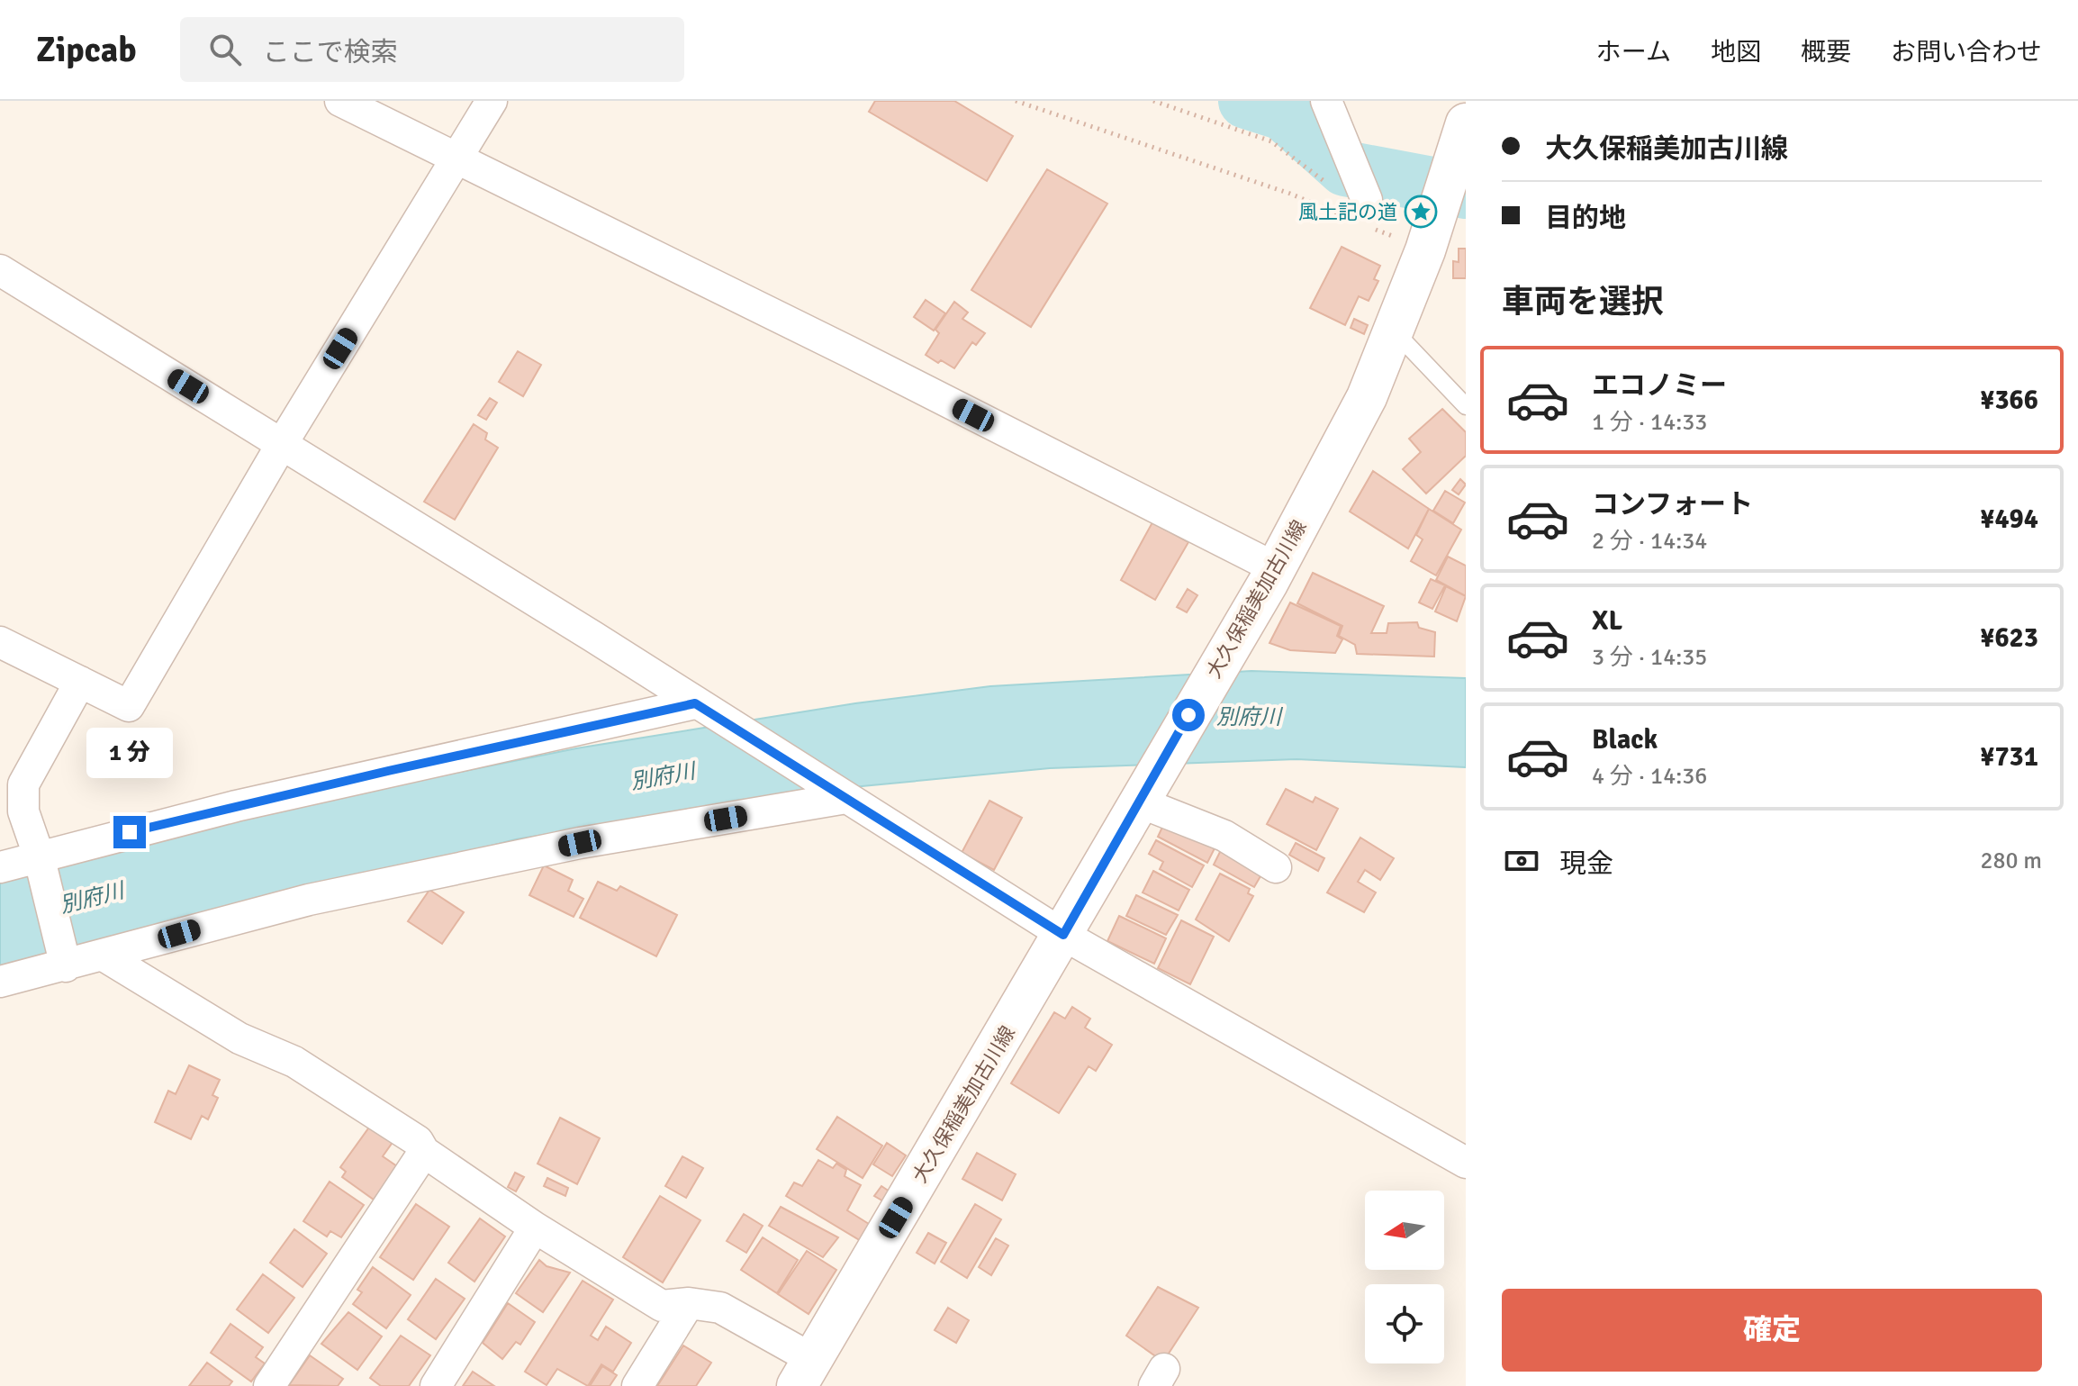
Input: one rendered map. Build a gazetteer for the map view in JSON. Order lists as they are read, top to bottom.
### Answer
{
  "streets": {
    "main road": ["大久保稲美加古川線"]
  },
  "water": ["別府川"],
  "places": {
    "place": ["風土記の道"]
  },
  "north": "left",
  "page": {
    "header": "Zipcab",
    "search": "ここで検索",
    "nav": [
      "ホーム",
      "地図",
      "概要",
      "お問い合わせ"
    ],
    "banner": ["大久保稲美加古川線", "目的地"],
    "heading": "車両を選択",
    "list": [
      {
        "name": "エコノミー",
        "note": "1 分 · 14:33",
        "value": "¥366"
      },
      {
        "name": "コンフォート",
        "note": "2 分 · 14:34",
        "value": "¥494"
      },
      {
        "name": "XL",
        "note": "3 分 · 14:35",
        "value": "¥623"
      },
      {
        "name": "Black",
        "note": "4 分 · 14:36",
        "value": "¥731"
      }
    ],
    "bubble": "1 分",
    "pay": ["現金", "280 m"],
    "buttons": "確定"
  }
}
